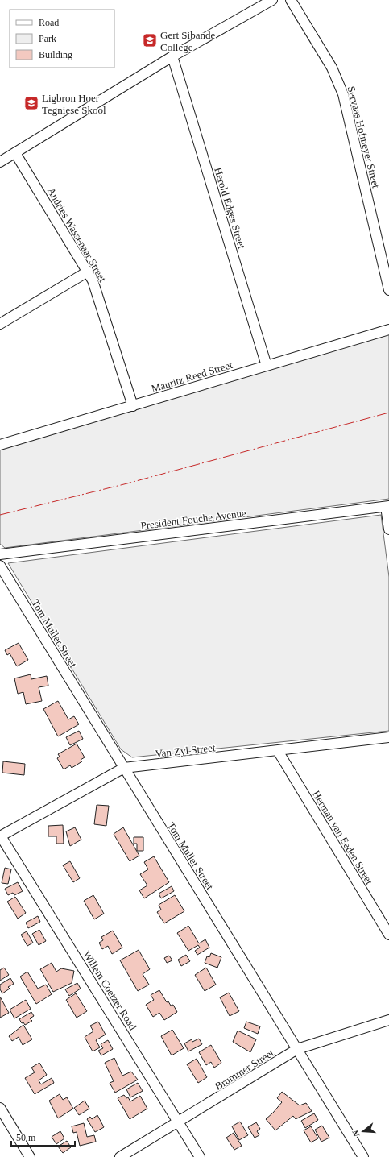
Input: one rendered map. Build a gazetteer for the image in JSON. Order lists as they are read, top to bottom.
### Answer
{
  "streets": {
    "street": [
      "Servaas Hofmeyer Street",
      "Herold Edges Street",
      "Andries Wassenaar Street",
      "Mauritz Reed Street",
      "President Fouche Avenue",
      "Tom Muller Street",
      "Van Zyl Street",
      "Herman van Eeden Street",
      "Willem Coetzer Road",
      "Brummer Street"
    ]
  },
  "crossings": [
    ["Herold Edges Street", "Mauritz Reed Street"],
    ["Andries Wassenaar Street", "Mauritz Reed Street"],
    ["Tom Muller Street", "Van Zyl Street"],
    ["Tom Muller Street", "Brummer Street"],
    ["Van Zyl Street", "Herman van Eeden Street"],
    ["Van Zyl Street", "Willem Coetzer Road"],
    ["Willem Coetzer Road", "Brummer Street"]
  ],
  "places": {
    "school or university": ["Gert Sibande College", "Ligbron Hoer Tegniese Skool"]
  },
  "legend": ["Road", "Park", "Building"],
  "scale_bar": "50 m",
  "north": "left"
}
